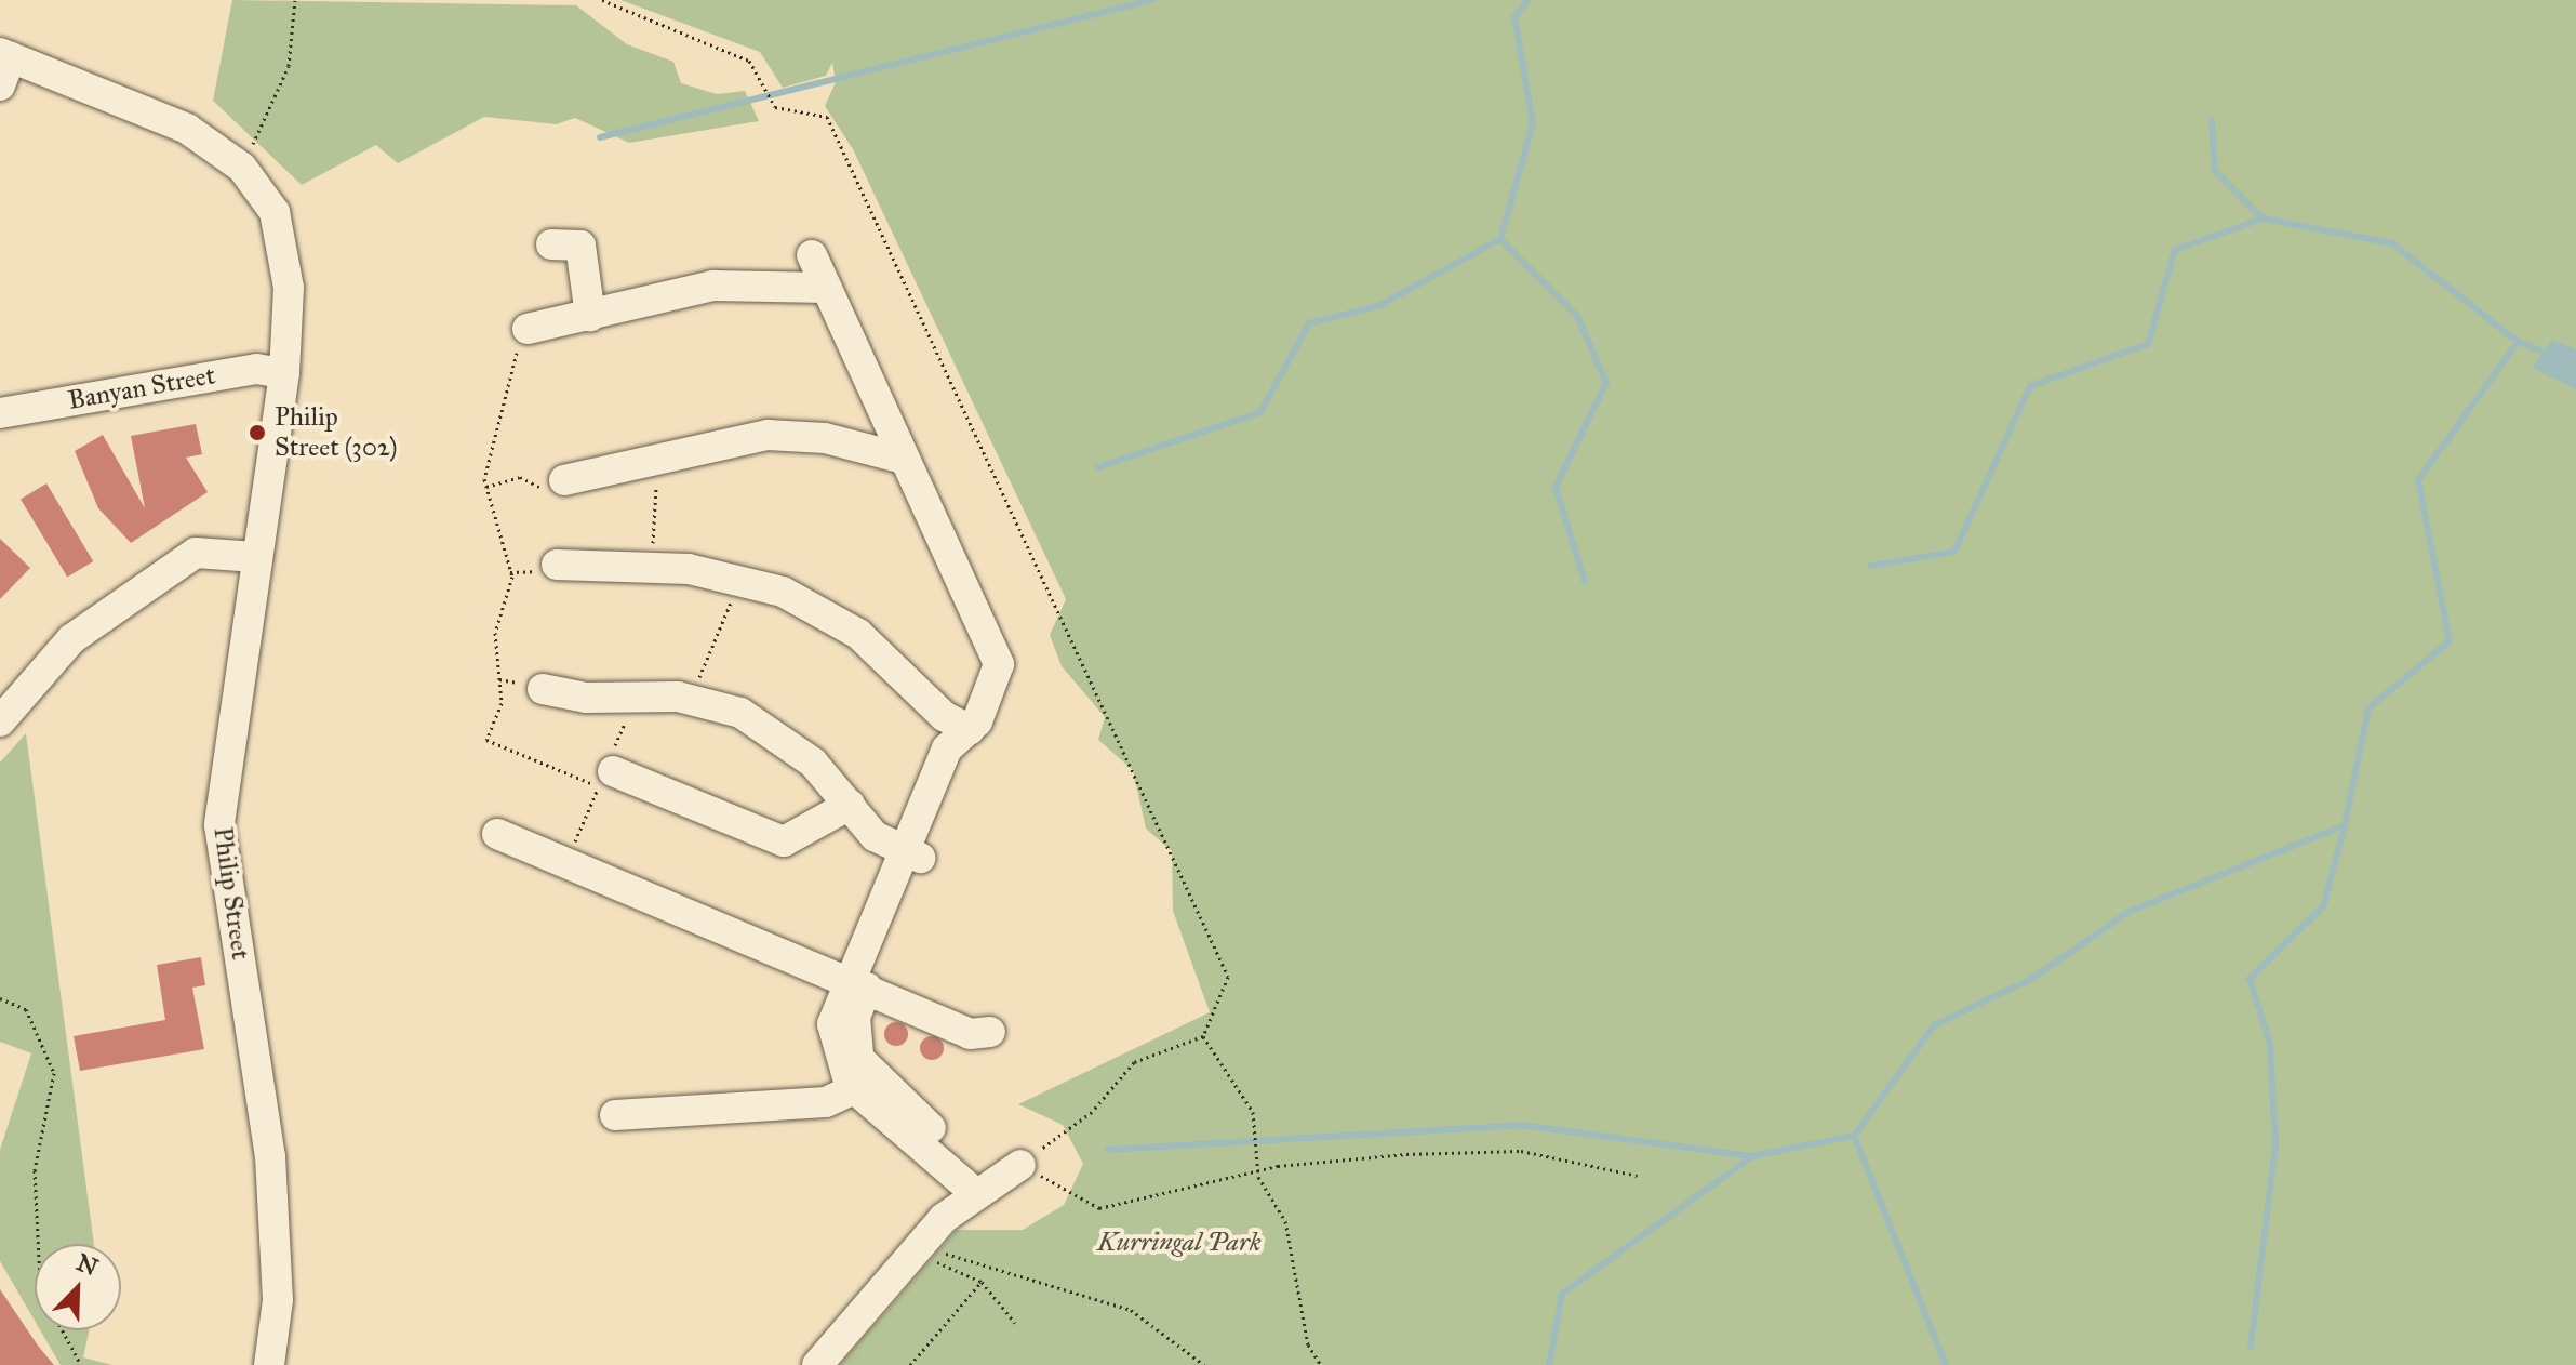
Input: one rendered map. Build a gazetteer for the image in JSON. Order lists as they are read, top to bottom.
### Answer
{
  "streets": {
    "street": ["Banyan Street", "Philip Street"]
  },
  "crossings": [
    ["Banyan Street", "Philip Street"]
  ],
  "parks": ["Kurringal Park"],
  "places": ["Philip Street (302)"],
  "north": "top right"
}
